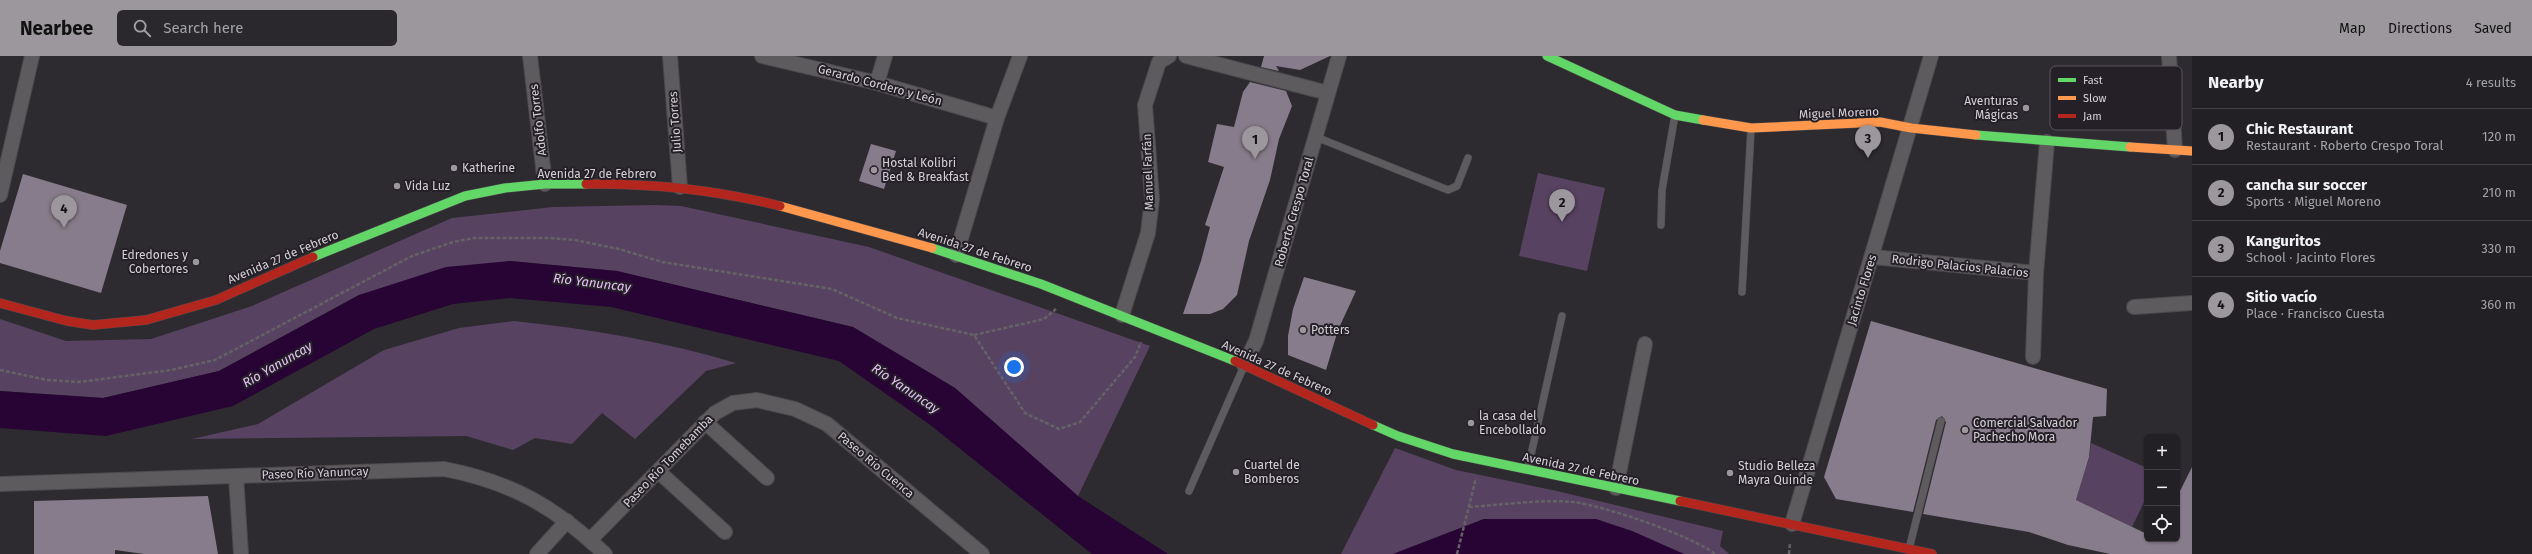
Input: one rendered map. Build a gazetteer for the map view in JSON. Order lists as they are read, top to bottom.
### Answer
{
  "streets": {
    "street": [
      "Gerardo Cordero y León",
      "Miguel Moreno",
      "Adolfo Torres",
      "Julio Torres",
      "Manuel Farfán",
      "Avenida 27 de Febrero",
      "Roberto Crespo Toral",
      "Rodrigo Palacios Palacios",
      "Jacinto Flores",
      "Paseo Río Tomebamba",
      "Paseo Río Cuenca",
      "Paseo Río Yanuncay"
    ]
  },
  "crossings": [
    ["Miguel Moreno", "Rodrigo Palacios Palacios"],
    ["Miguel Moreno", "Jacinto Flores"],
    ["Adolfo Torres", "Avenida 27 de Febrero"],
    ["Julio Torres", "Avenida 27 de Febrero"],
    ["Manuel Farfán", "Avenida 27 de Febrero"],
    ["Avenida 27 de Febrero", "Roberto Crespo Toral"],
    ["Avenida 27 de Febrero", "Jacinto Flores"],
    ["Rodrigo Palacios Palacios", "Jacinto Flores"],
    ["Paseo Río Tomebamba", "Paseo Río Cuenca"],
    ["Paseo Río Tomebamba", "Paseo Río Yanuncay"]
  ],
  "water": ["Río Yanuncay"],
  "places": [
    "Aventuras Mágicas",
    "Katherine",
    "Hostal Kolibri Bed & Breakfast",
    "Vida Luz",
    "Edredones y Cobertores",
    "Potters",
    "la casa del Encebollado",
    "Comercial Salvador Pachecho Mora",
    "Cuartel de Bomberos",
    "Studio Belleza Mayra Quinde"
  ],
  "legend": ["Fast", "Slow", "Jam"],
  "page": {
    "header": "Nearbee",
    "search": "Search here",
    "nav": ["Map", "Directions", "Saved"],
    "heading": ["Nearby", "4 results"],
    "list": [
      {
        "mark": "1",
        "name": "Chic Restaurant",
        "note": "Restaurant · Roberto Crespo Toral",
        "value": "120 m"
      },
      {
        "mark": "2",
        "name": "cancha sur soccer",
        "note": "Sports · Miguel Moreno",
        "value": "210 m"
      },
      {
        "mark": "3",
        "name": "Kanguritos",
        "note": "School · Jacinto Flores",
        "value": "330 m"
      },
      {
        "mark": "4",
        "name": "Sitio vacío",
        "note": "Place · Francisco Cuesta",
        "value": "360 m"
      }
    ],
    "pins": [
      "3",
      "1",
      "2",
      "4"
    ],
    "map_buttons": ["+", "−"]
  }
}
